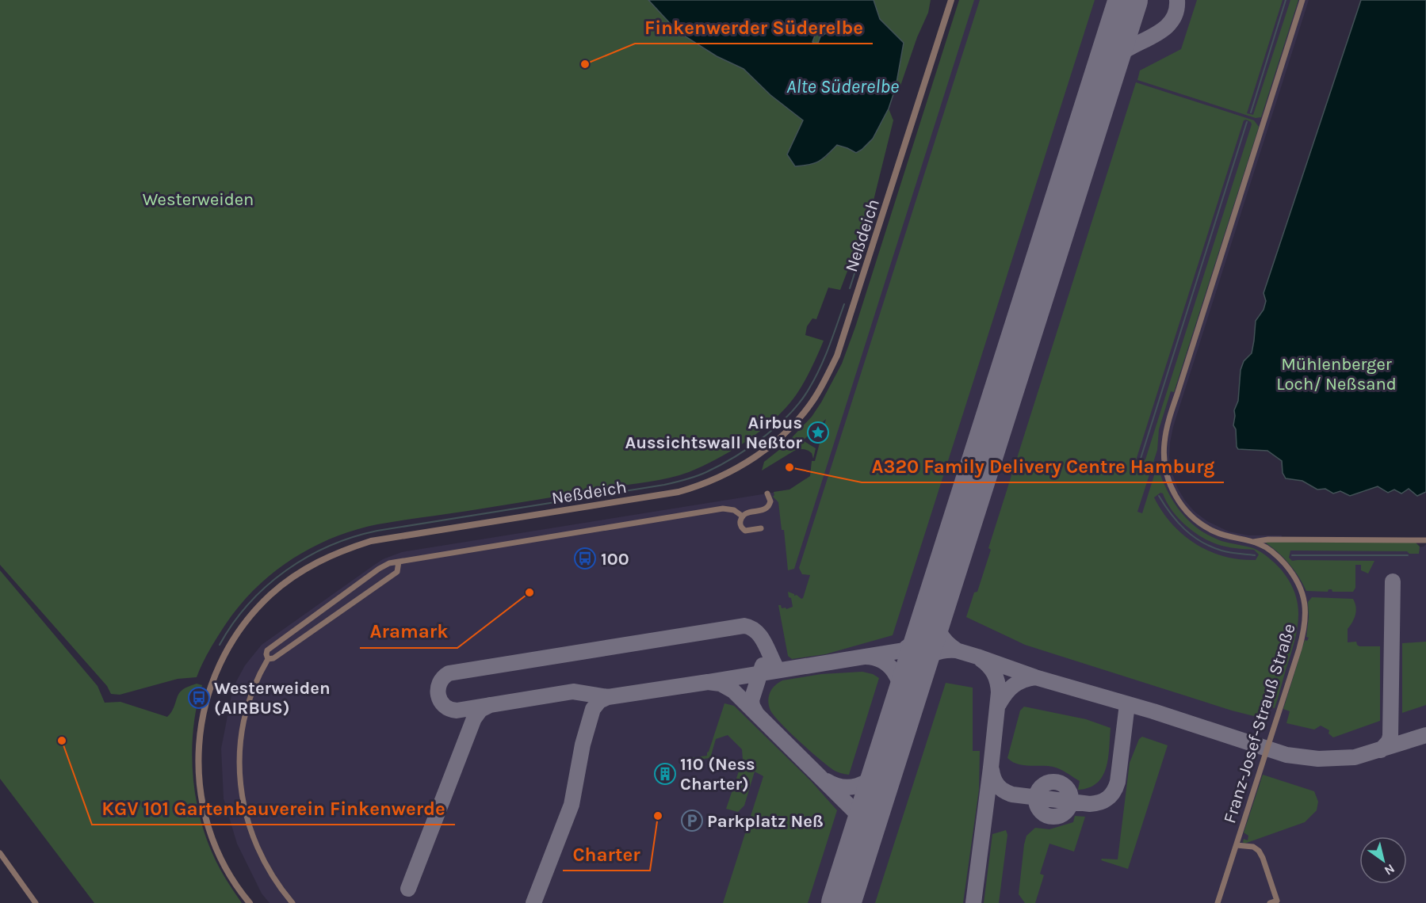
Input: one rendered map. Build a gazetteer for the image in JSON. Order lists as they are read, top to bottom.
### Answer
{
  "streets": {
    "street": ["Neßdeich", "Franz-Josef-Strauß Straße"]
  },
  "water": ["Alte Süderelbe"],
  "parks": ["Westerweiden", "Mühlenberger Loch/ Neßsand"],
  "places": {
    "other": [
      "Finkenwerder Süderelbe",
      "A320 Family Delivery Centre Hamburg",
      "Aramark",
      "KGV 101 Gartenbauverein Finkenwerde",
      "Charter"
    ],
    "place": ["Airbus Aussichtswall Neßtor"],
    "bus stop": ["100", "Westerweiden (AIRBUS)"],
    "building": ["110 (Ness Charter)"],
    "parking": ["Parkplatz Neß"]
  },
  "north": "bottom right"
}
